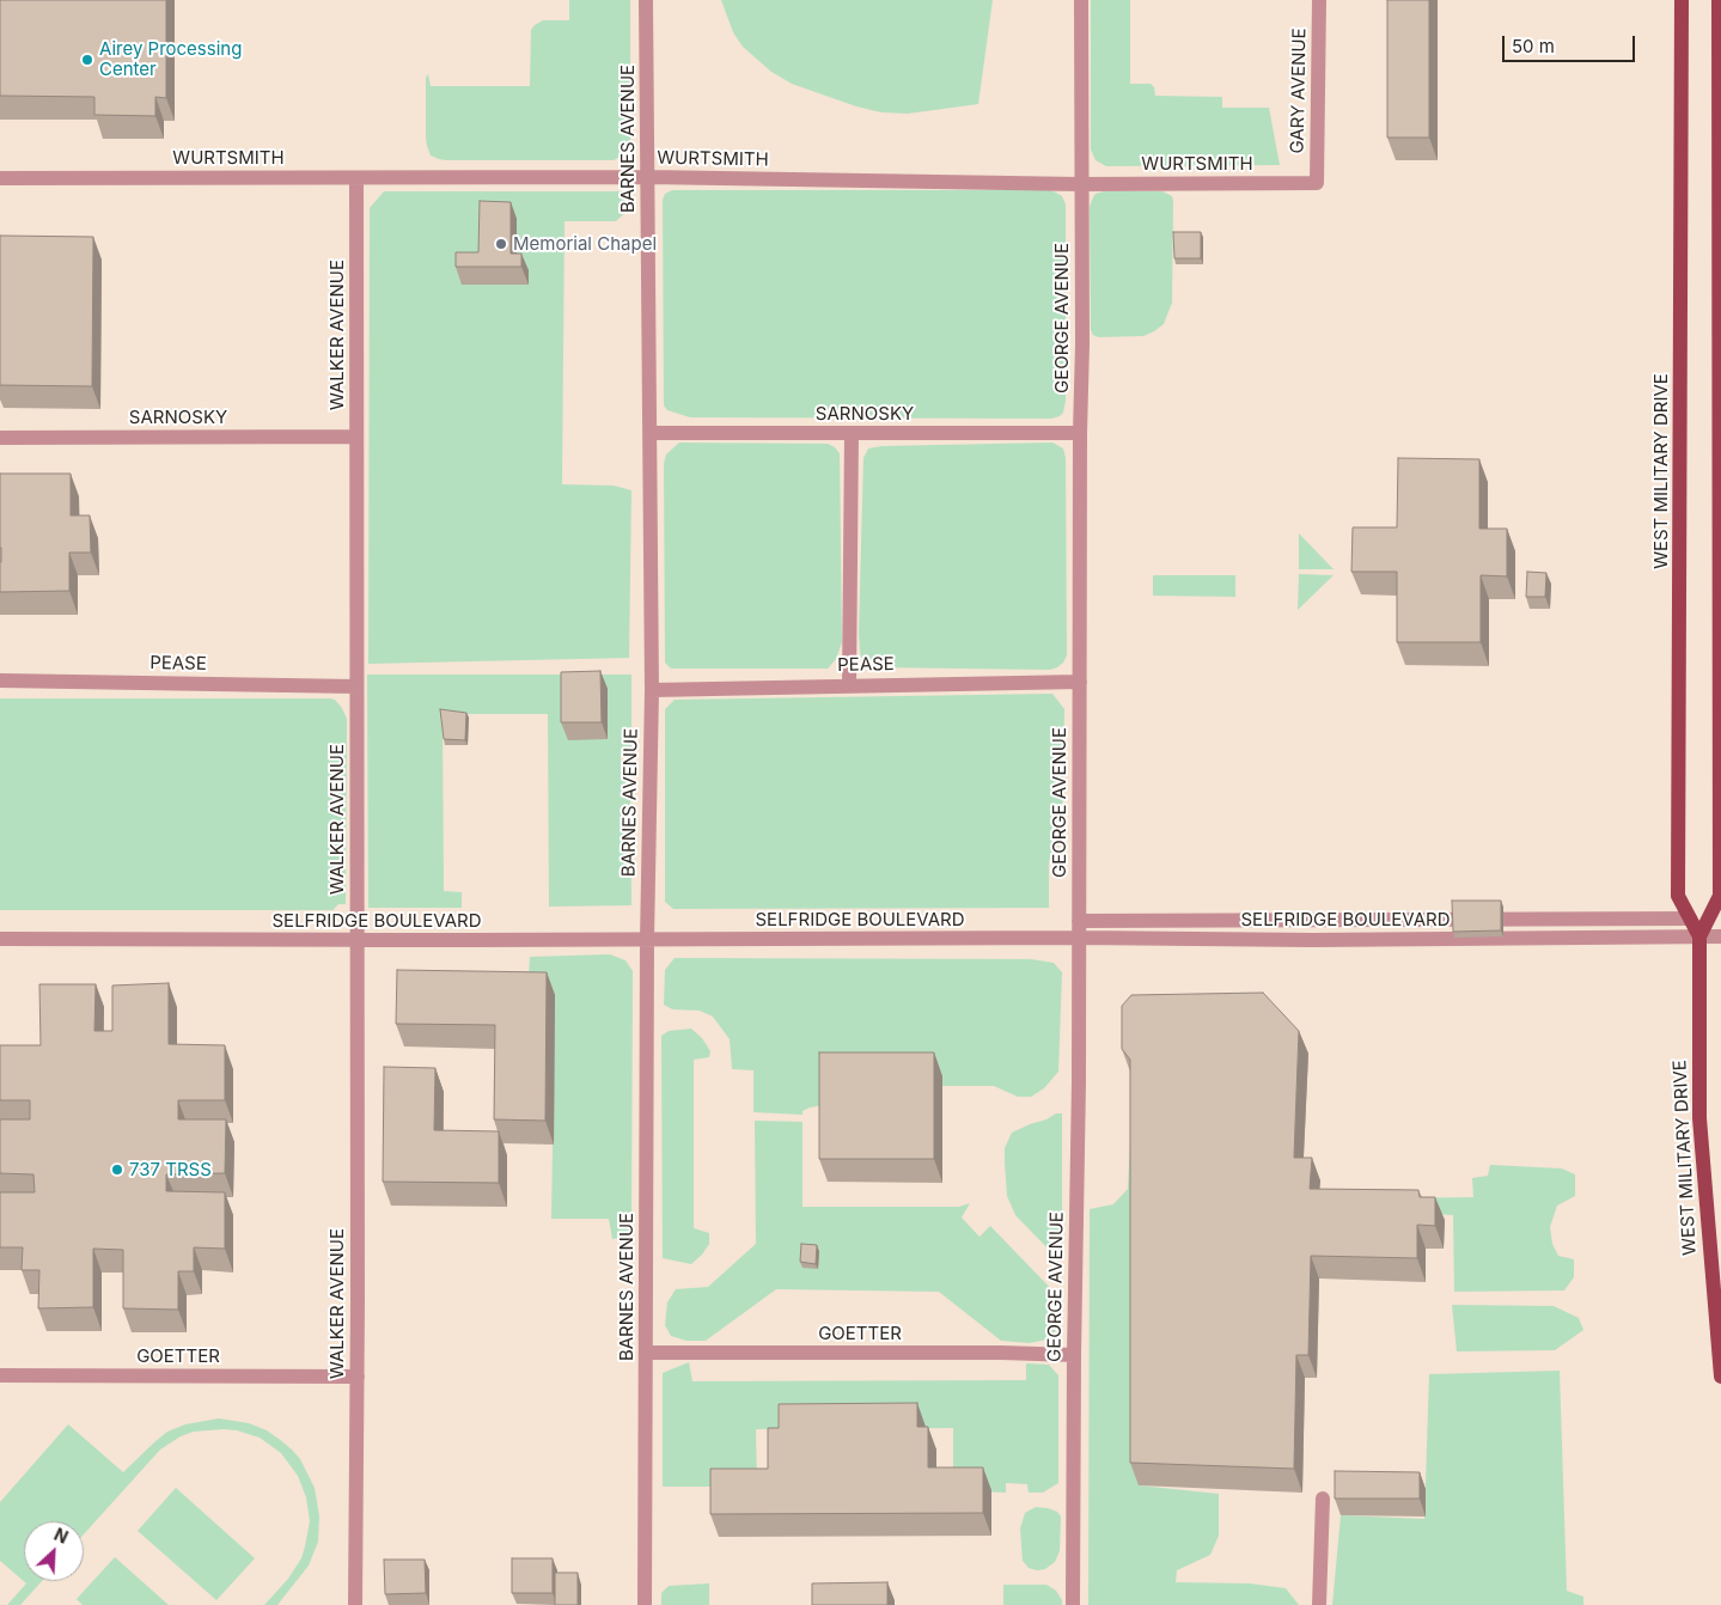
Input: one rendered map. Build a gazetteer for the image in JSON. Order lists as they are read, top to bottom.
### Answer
{
  "streets": {
    "main road": ["WEST MILITARY DRIVE"],
    "street": [
      "GARY AVENUE",
      "BARNES AVENUE",
      "WURTSMITH",
      "GEORGE AVENUE",
      "WALKER AVENUE",
      "SARNOSKY",
      "PEASE",
      "SELFRIDGE BOULEVARD",
      "GOETTER"
    ]
  },
  "crossings": [
    ["GARY AVENUE", "WURTSMITH"],
    ["BARNES AVENUE", "WURTSMITH"],
    ["BARNES AVENUE", "SARNOSKY"],
    ["BARNES AVENUE", "PEASE"],
    ["BARNES AVENUE", "SELFRIDGE BOULEVARD"],
    ["BARNES AVENUE", "GOETTER"],
    ["WURTSMITH", "GEORGE AVENUE"],
    ["WURTSMITH", "WALKER AVENUE"],
    ["GEORGE AVENUE", "SARNOSKY"],
    ["GEORGE AVENUE", "PEASE"],
    ["GEORGE AVENUE", "SELFRIDGE BOULEVARD"],
    ["GEORGE AVENUE", "GOETTER"],
    ["WALKER AVENUE", "SARNOSKY"],
    ["WALKER AVENUE", "PEASE"],
    ["WALKER AVENUE", "SELFRIDGE BOULEVARD"],
    ["WALKER AVENUE", "GOETTER"],
    ["WEST MILITARY DRIVE", "SELFRIDGE BOULEVARD"]
  ],
  "places": ["Airey Processing Center", "Memorial Chapel", "737 TRSS"],
  "scale_bar": "50 m",
  "north": "top right"
}
